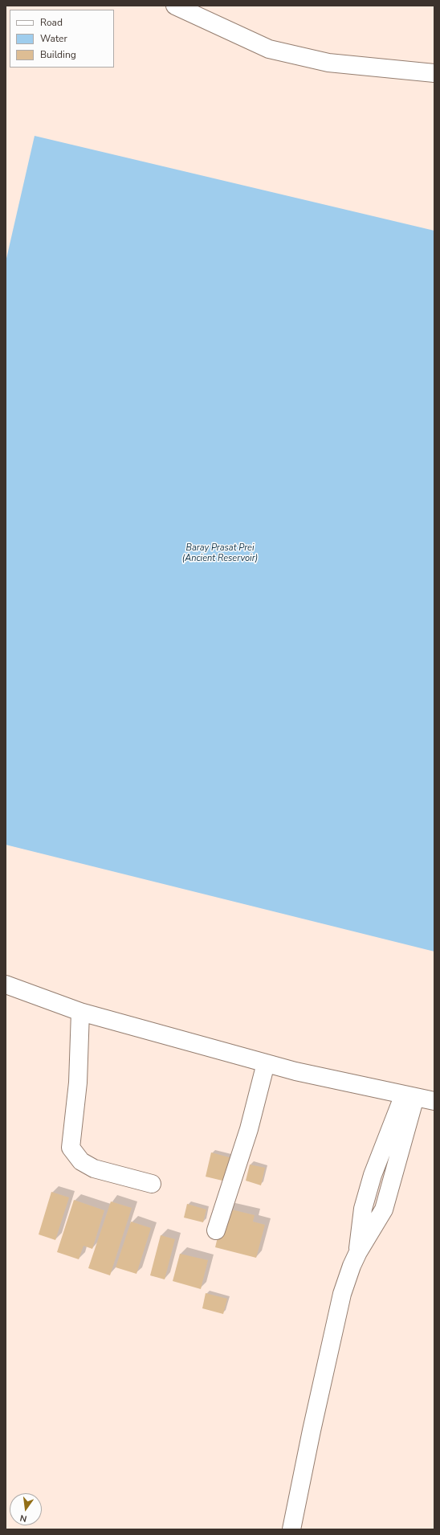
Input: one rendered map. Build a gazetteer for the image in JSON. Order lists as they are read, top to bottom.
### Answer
{
  "water": ["Baray Prasat Prei (Ancient Reservoir)"],
  "legend": ["Road", "Water", "Building"],
  "north": "bottom"
}
